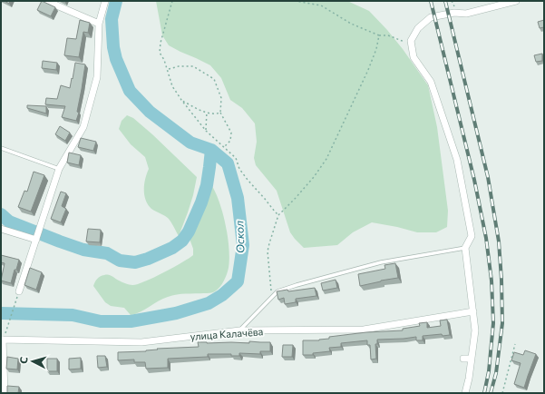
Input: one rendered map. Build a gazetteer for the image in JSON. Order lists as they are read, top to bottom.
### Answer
{
  "streets": {
    "street": ["улица Калачёва"]
  },
  "water": ["Оскол"],
  "north": "left"
}
